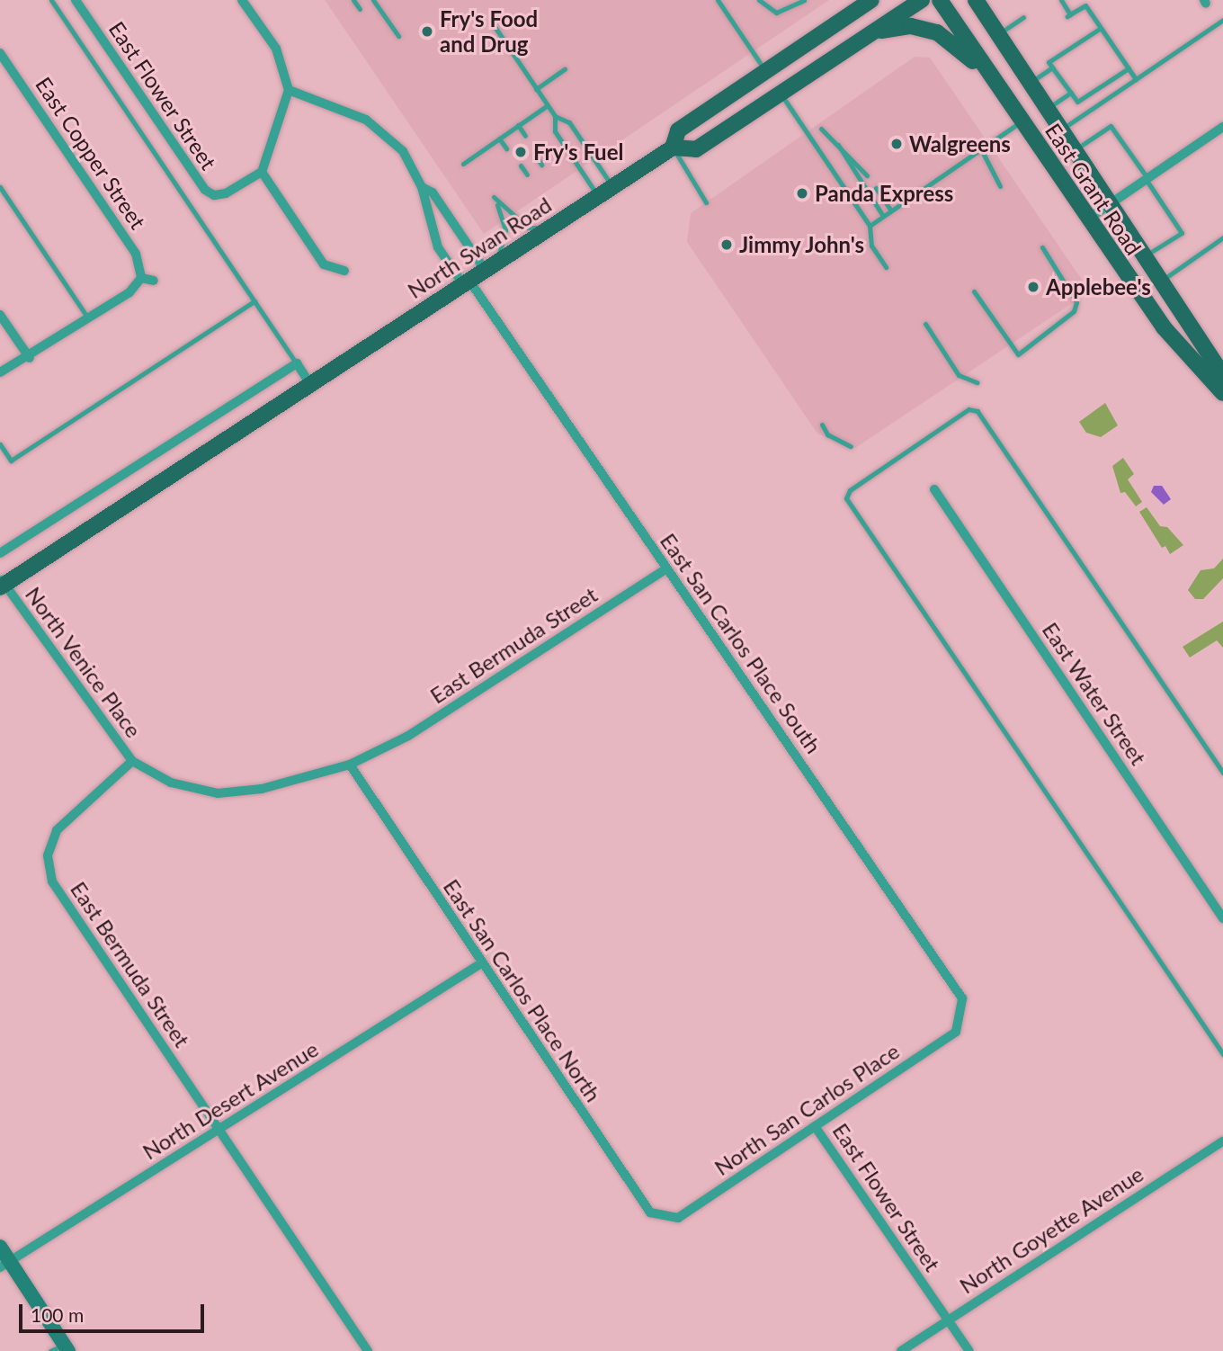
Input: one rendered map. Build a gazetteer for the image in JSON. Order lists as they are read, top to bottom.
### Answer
{
  "streets": {
    "main road": ["East Grant Road", "North Swan Road"],
    "street": [
      "East Flower Street",
      "East Copper Street",
      "East San Carlos Place South",
      "East Bermuda Street",
      "North Venice Place",
      "East Water Street",
      "East San Carlos Place North",
      "North Desert Avenue",
      "North San Carlos Place",
      "North Goyette Avenue"
    ]
  },
  "crossings": [
    ["East Flower Street", "North San Carlos Place"],
    ["East Flower Street", "North Goyette Avenue"],
    ["North Swan Road", "East San Carlos Place South"],
    ["North Swan Road", "North Venice Place"],
    ["East San Carlos Place South", "East Bermuda Street"],
    ["East San Carlos Place South", "North San Carlos Place"],
    ["East Bermuda Street", "North Venice Place"],
    ["East Bermuda Street", "East San Carlos Place North"],
    ["East Bermuda Street", "North Desert Avenue"],
    ["East San Carlos Place North", "North Desert Avenue"],
    ["East San Carlos Place North", "North San Carlos Place"]
  ],
  "places": [
    "Fry's Food and Drug",
    "Walgreens",
    "Fry's Fuel",
    "Panda Express",
    "Jimmy John's",
    "Applebee's"
  ],
  "scale_bar": "100 m"
}
